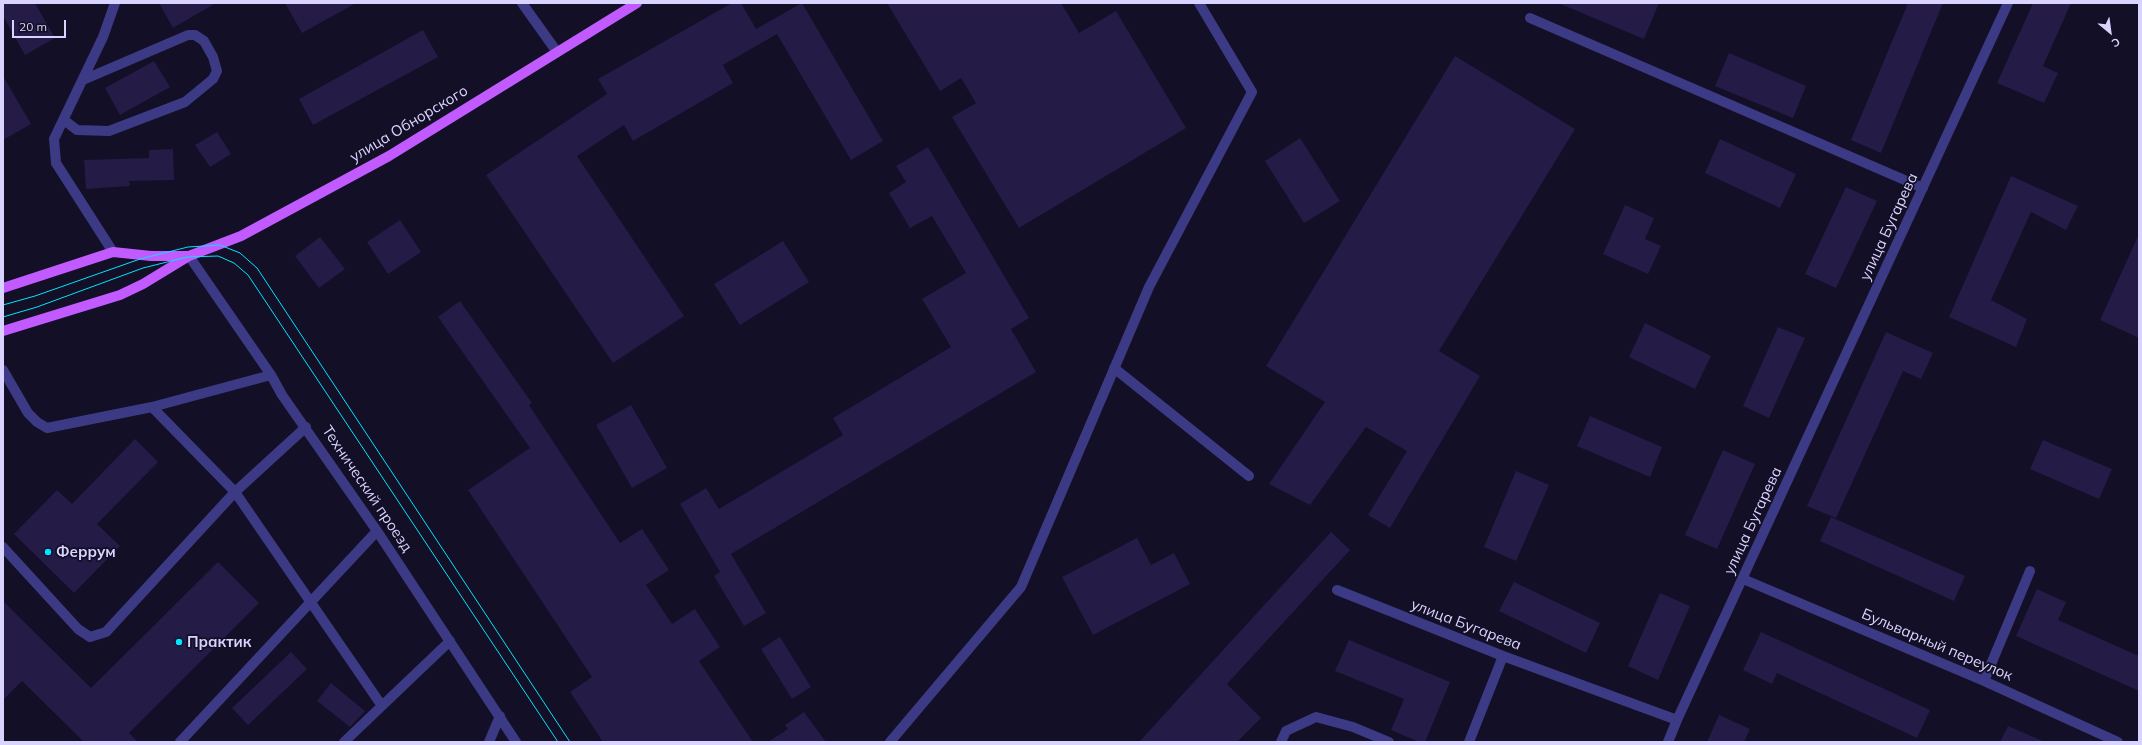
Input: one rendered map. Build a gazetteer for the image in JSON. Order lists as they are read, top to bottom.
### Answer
{
  "streets": {
    "main road": ["улица Обнорского"],
    "street": ["улица Бугарева", "Технический проезд", "Бульварный переулок"]
  },
  "crossings": [
    ["улица Обнорского", "Технический проезд"],
    ["улица Бугарева", "Бульварный переулок"]
  ],
  "places": ["Феррум", "Практик"],
  "scale_bar": "20 m",
  "north": "bottom right"
}
